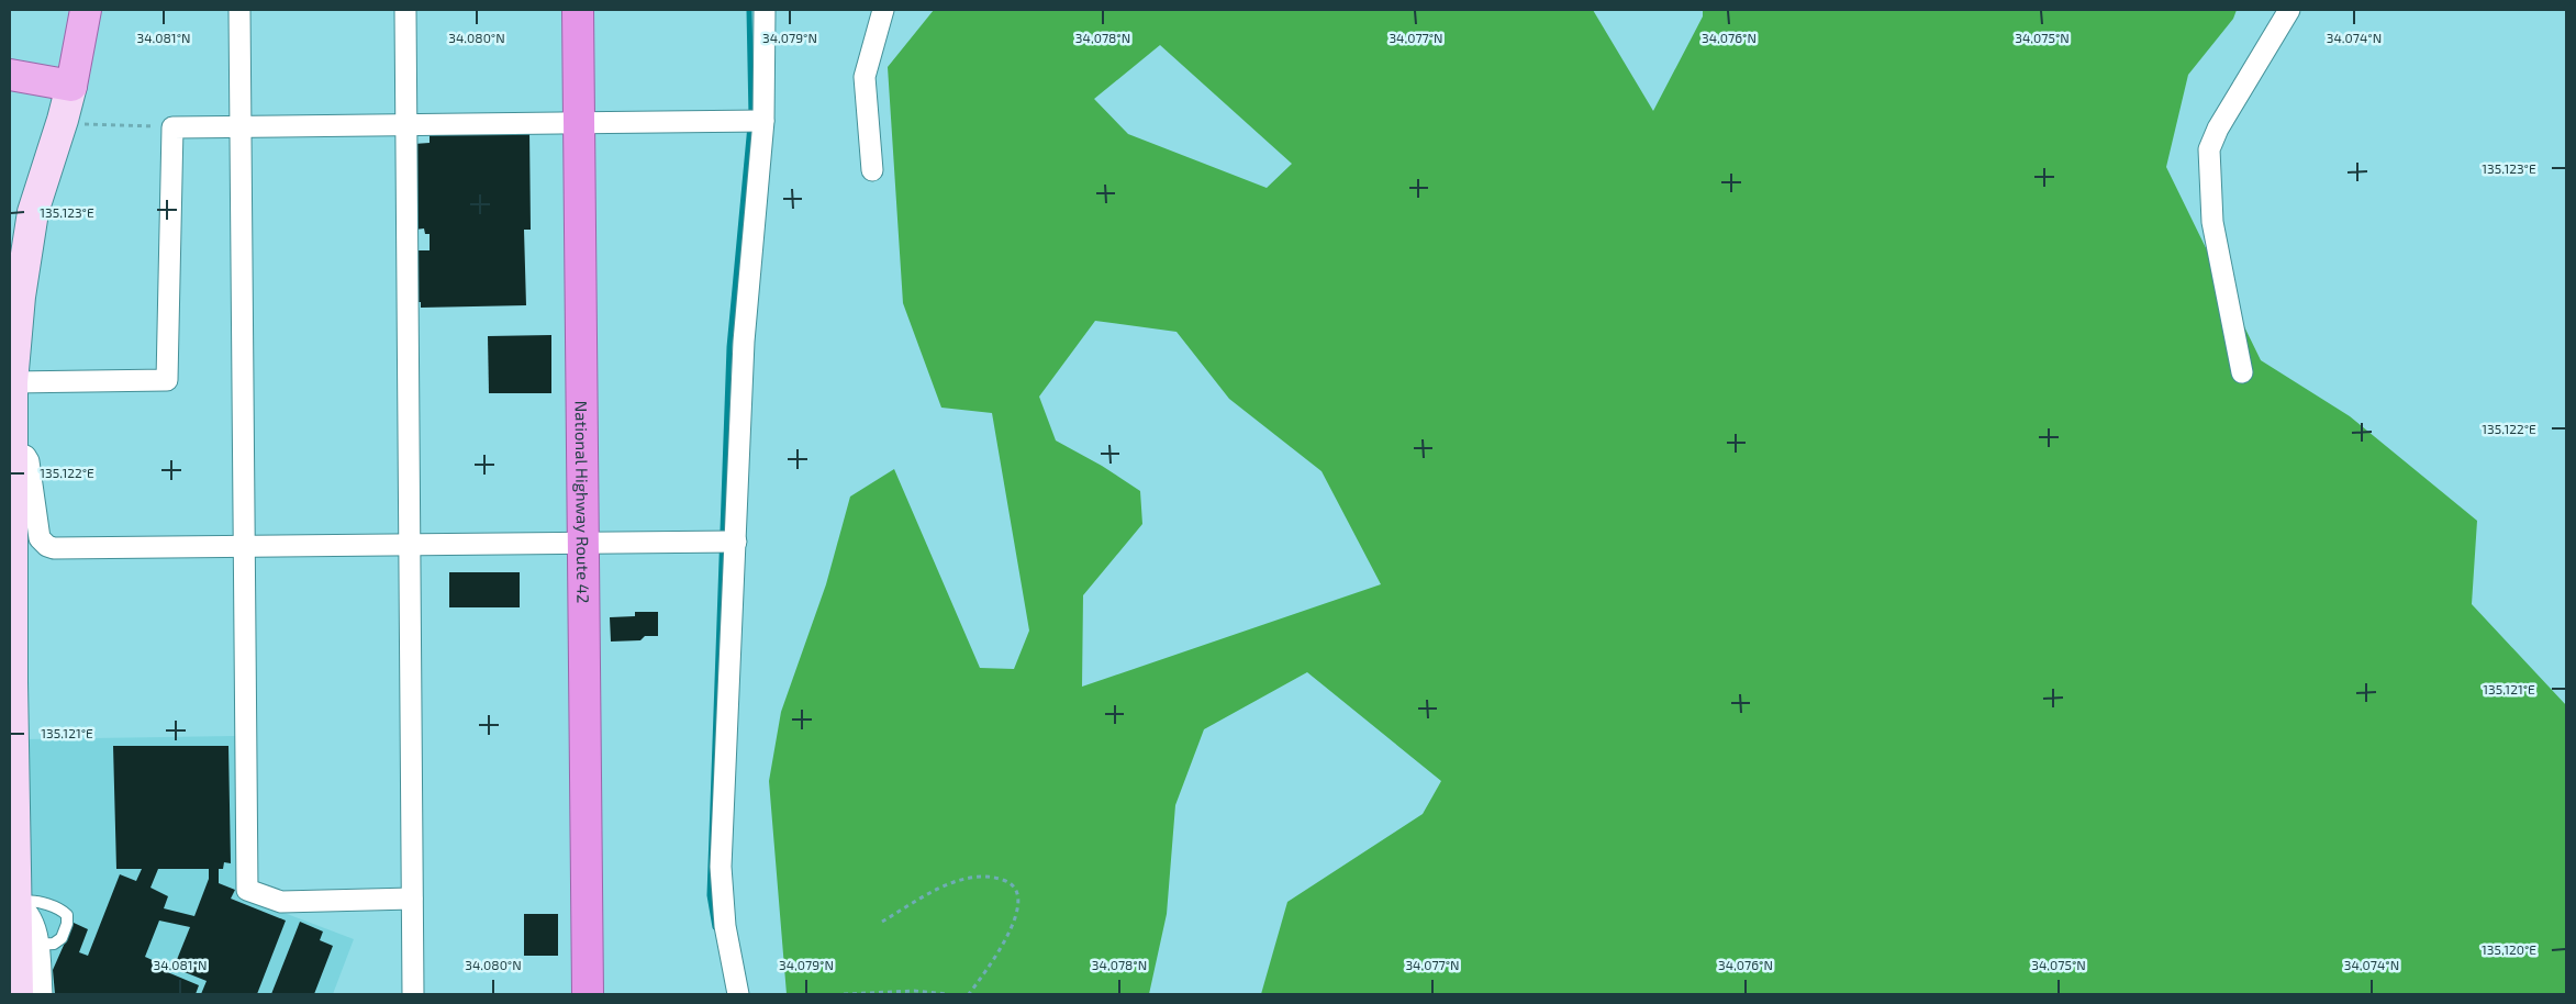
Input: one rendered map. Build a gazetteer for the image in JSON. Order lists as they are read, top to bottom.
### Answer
{
  "streets": {
    "highway": ["National Highway Route 42"]
  },
  "coordinates": [
    "34.081°N",
    "34.080°N",
    "34.079°N",
    "34.078°N",
    "34.077°N",
    "34.076°N",
    "34.075°N",
    "34.074°N",
    "135.123°E",
    "135.122°E",
    "135.121°E",
    "135.120°E"
  ]
}
